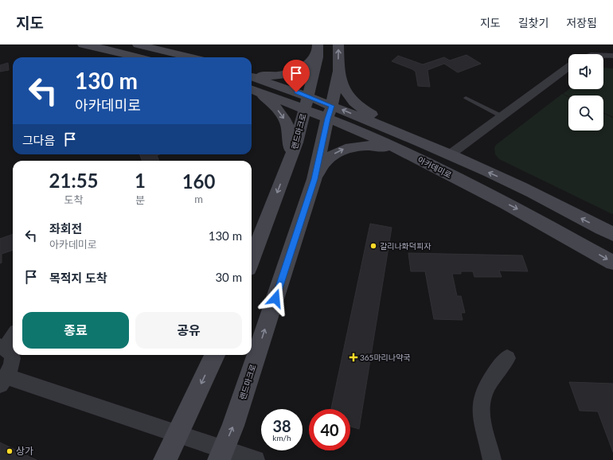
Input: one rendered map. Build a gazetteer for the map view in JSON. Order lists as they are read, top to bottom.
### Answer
{
  "streets": {
    "main road": ["랜드마크로", "아카데미로"]
  },
  "crossings": [
    ["랜드마크로", "아카데미로"]
  ],
  "places": {
    "other": ["갈리나화덕피자", "상가"],
    "health": ["365마리나약국"]
  },
  "page": {
    "header": "지도",
    "nav": ["지도", "길찾기", "저장됨"],
    "turn": ["130 m", "아카데미로"],
    "then": "그다음",
    "eta": [
      "21:55",
      "도착",
      "1",
      "분",
      "160",
      "m"
    ],
    "list": [
      {
        "name": "좌회전",
        "note": "아카데미로",
        "value": "130 m"
      },
      {
        "name": "목적지 도착",
        "value": "30 m"
      }
    ],
    "buttons": ["종료", "공유"],
    "speed": "38 km/h",
    "limit": "40"
  }
}
